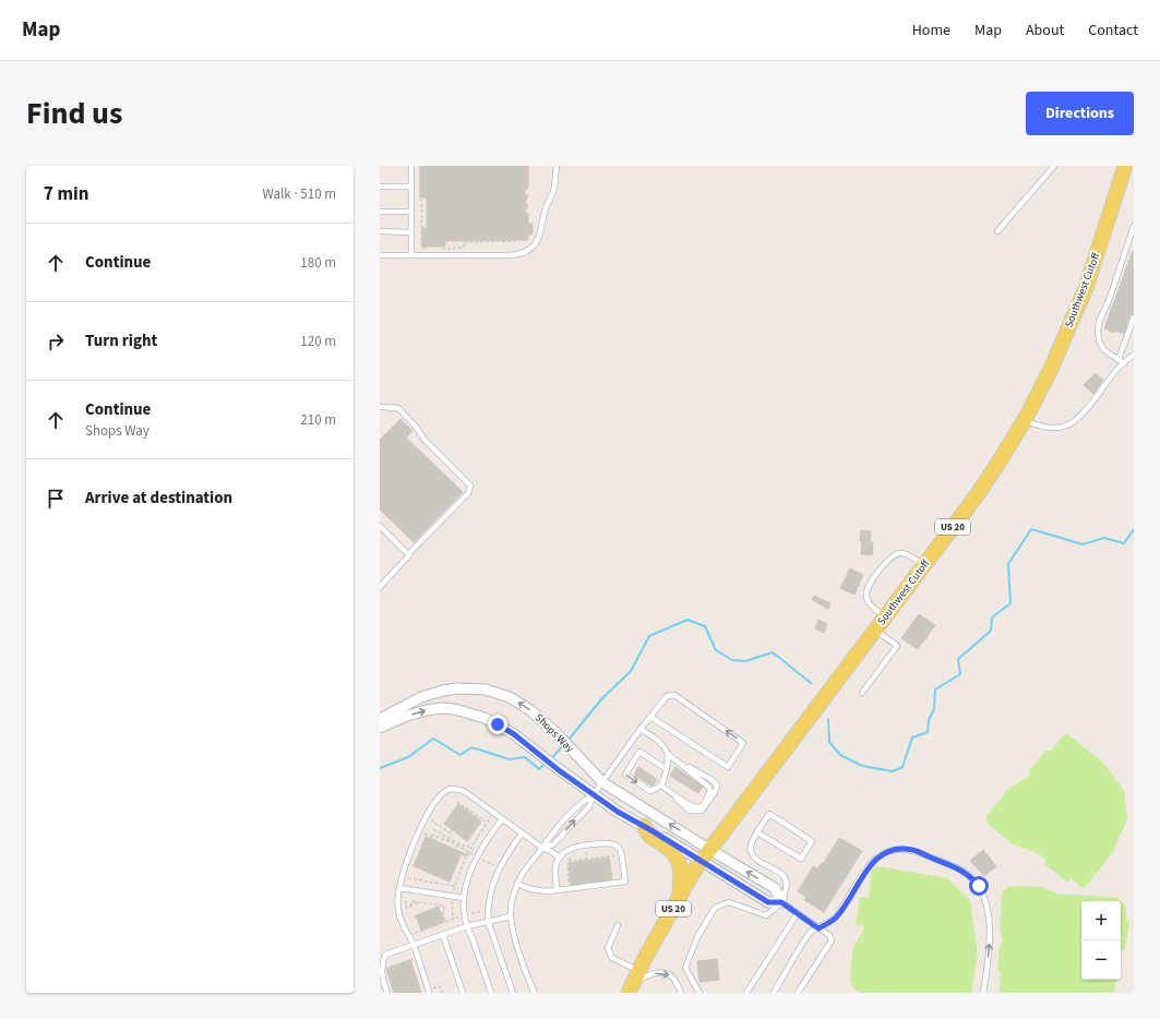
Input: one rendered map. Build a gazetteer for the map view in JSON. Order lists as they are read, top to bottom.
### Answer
{
  "streets": {
    "main road": ["Southwest Cutoff", "US 20"],
    "street": ["Shops Way"]
  },
  "crossings": [
    ["Southwest Cutoff", "Shops Way"]
  ],
  "page": {
    "header": "Map",
    "nav": [
      "Home",
      "Map",
      "About",
      "Contact"
    ],
    "title": "Find us",
    "buttons": "Directions",
    "heading": ["7 min", "Walk · 510 m"],
    "list": [
      ["Continue", "180 m"],
      ["Turn right", "120 m"],
      ["Continue", "Shops Way", "210 m"],
      "Arrive at destination"
    ],
    "map_buttons": ["+", "−"]
  }
}
